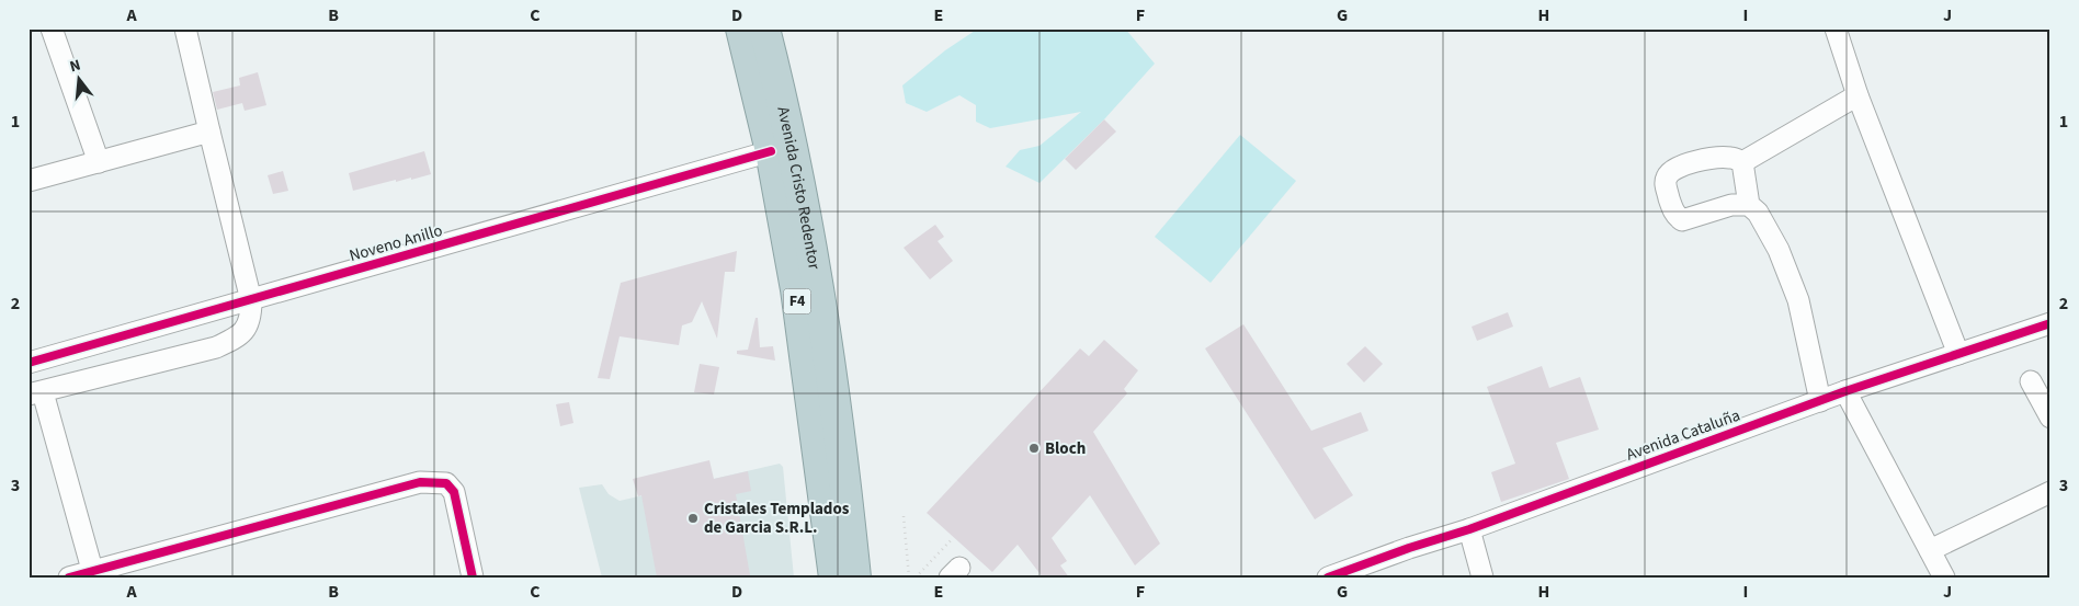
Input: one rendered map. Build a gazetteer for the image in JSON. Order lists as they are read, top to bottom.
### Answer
{
  "streets": {
    "highway": ["Avenida Cristo Redentor", "F4"],
    "street": ["Noveno Anillo", "Avenida Cataluña"]
  },
  "crossings": [
    ["Avenida Cristo Redentor", "Noveno Anillo"]
  ],
  "places": ["Bloch", "Cristales Templados de Garcia S.R.L."],
  "north": "top",
  "grid": {
    "columns": [
      "A",
      "B",
      "C",
      "D",
      "E",
      "F",
      "G",
      "H",
      "I",
      "J"
    ],
    "rows": ["1", "2", "3"]
  }
}
